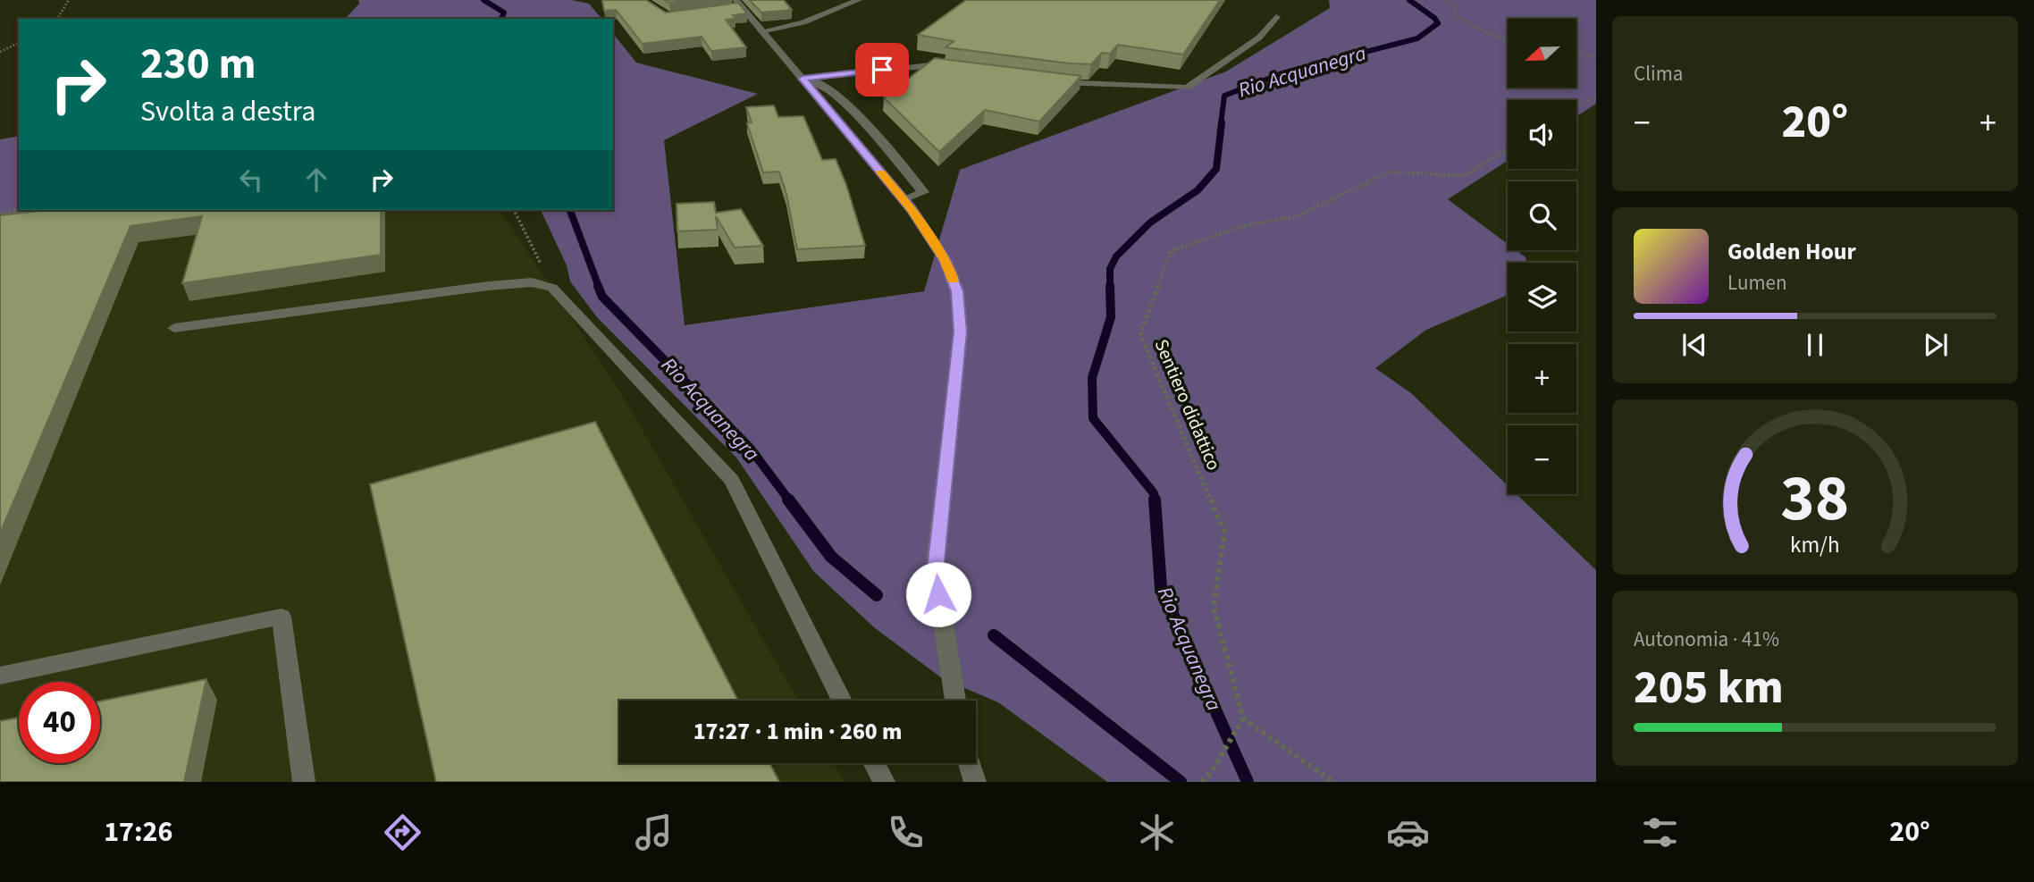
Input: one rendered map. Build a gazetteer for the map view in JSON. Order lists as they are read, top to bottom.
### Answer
{
  "streets": {
    "path": ["Sentiero didattico"]
  },
  "water": ["Rio Acquanegra"],
  "north": "left",
  "page": {
    "tile": [
      "Clima",
      ["Autonomia · 41%", "205 km"]
    ],
    "map_buttons": ["+", "−"],
    "turn": ["230 m", "Svolta a destra"],
    "heat": ["−", "20°", "+"],
    "song": ["Golden Hour", "Lumen"],
    "limit": "40",
    "trip": "17:27 · 1 min · 260 m",
    "tabs": ["17:26", "20°"],
    "gauge": ["38", "km/h"]
  }
}
